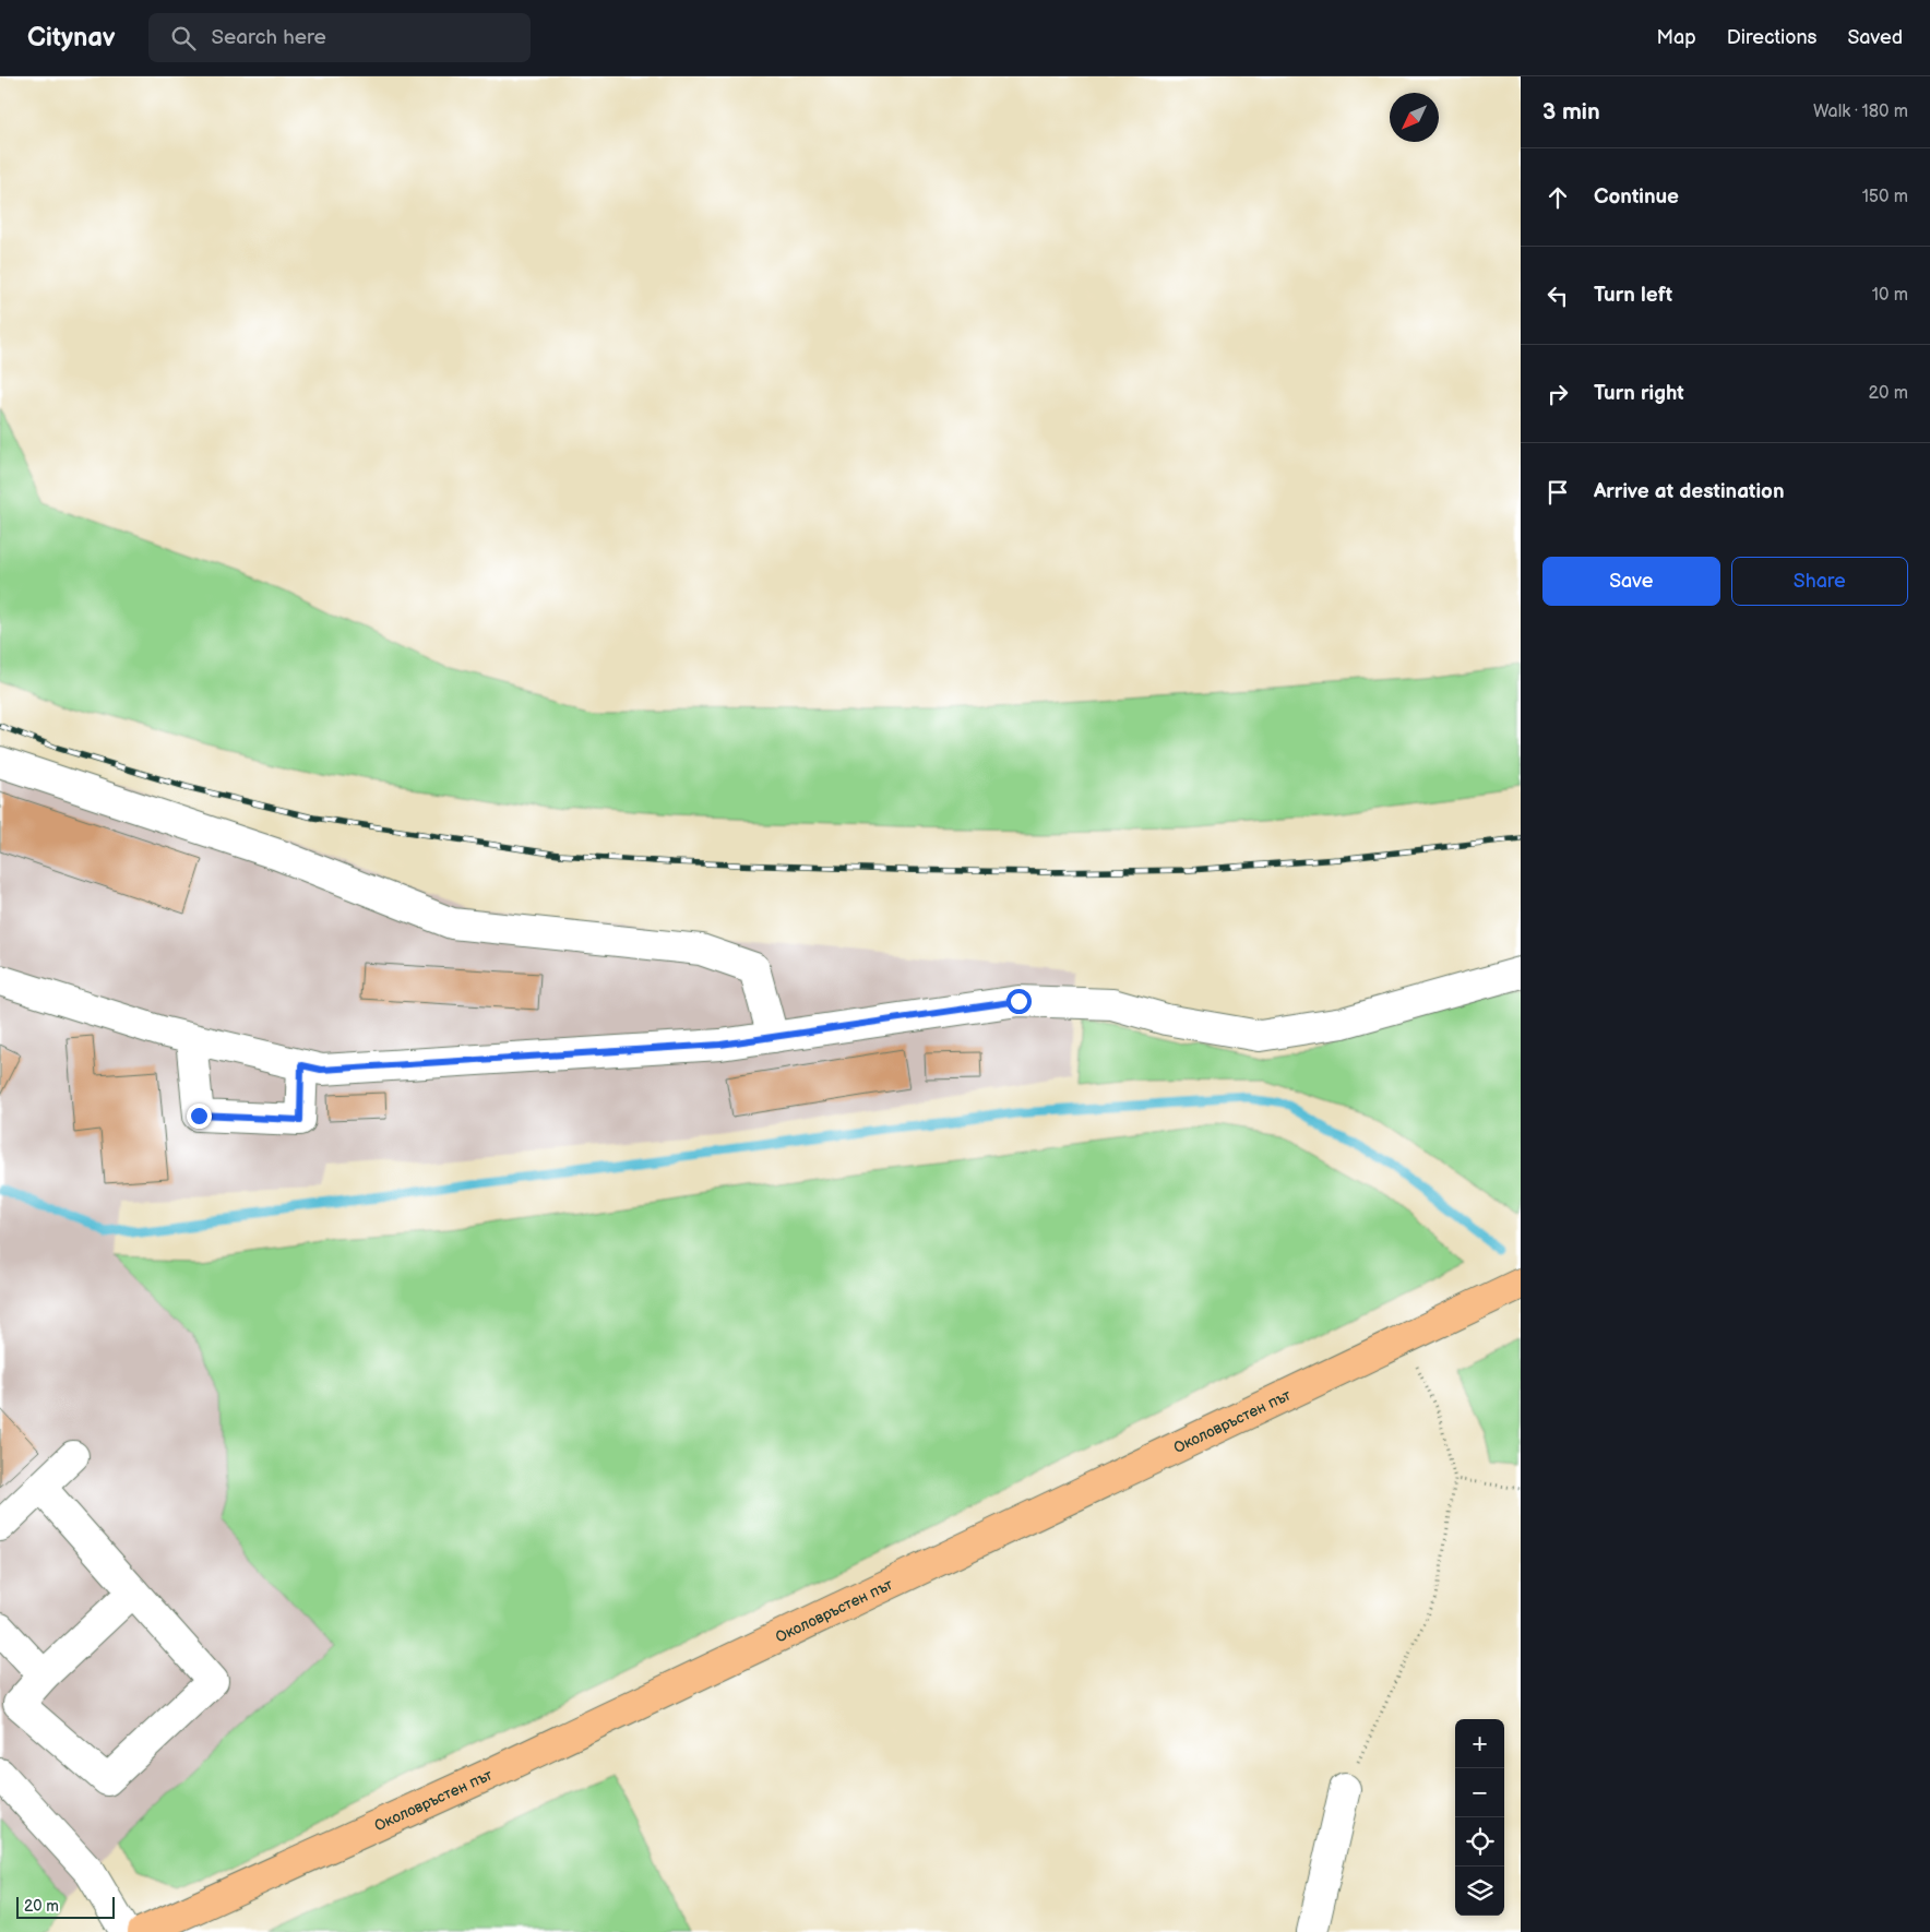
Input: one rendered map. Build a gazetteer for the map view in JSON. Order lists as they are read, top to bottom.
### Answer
{
  "streets": {
    "main road": ["Околовръстен път"]
  },
  "scale_bar": "20 m",
  "north": "bottom left",
  "page": {
    "header": "Citynav",
    "search": "Search here",
    "nav": ["Map", "Directions", "Saved"],
    "heading": ["3 min", "Walk · 180 m"],
    "list": [
      ["Continue", "150 m"],
      ["Turn left", "10 m"],
      ["Turn right", "20 m"],
      "Arrive at destination"
    ],
    "buttons": ["Save", "Share"],
    "map_buttons": ["+", "−"],
    "scale": "20 m"
  }
}
